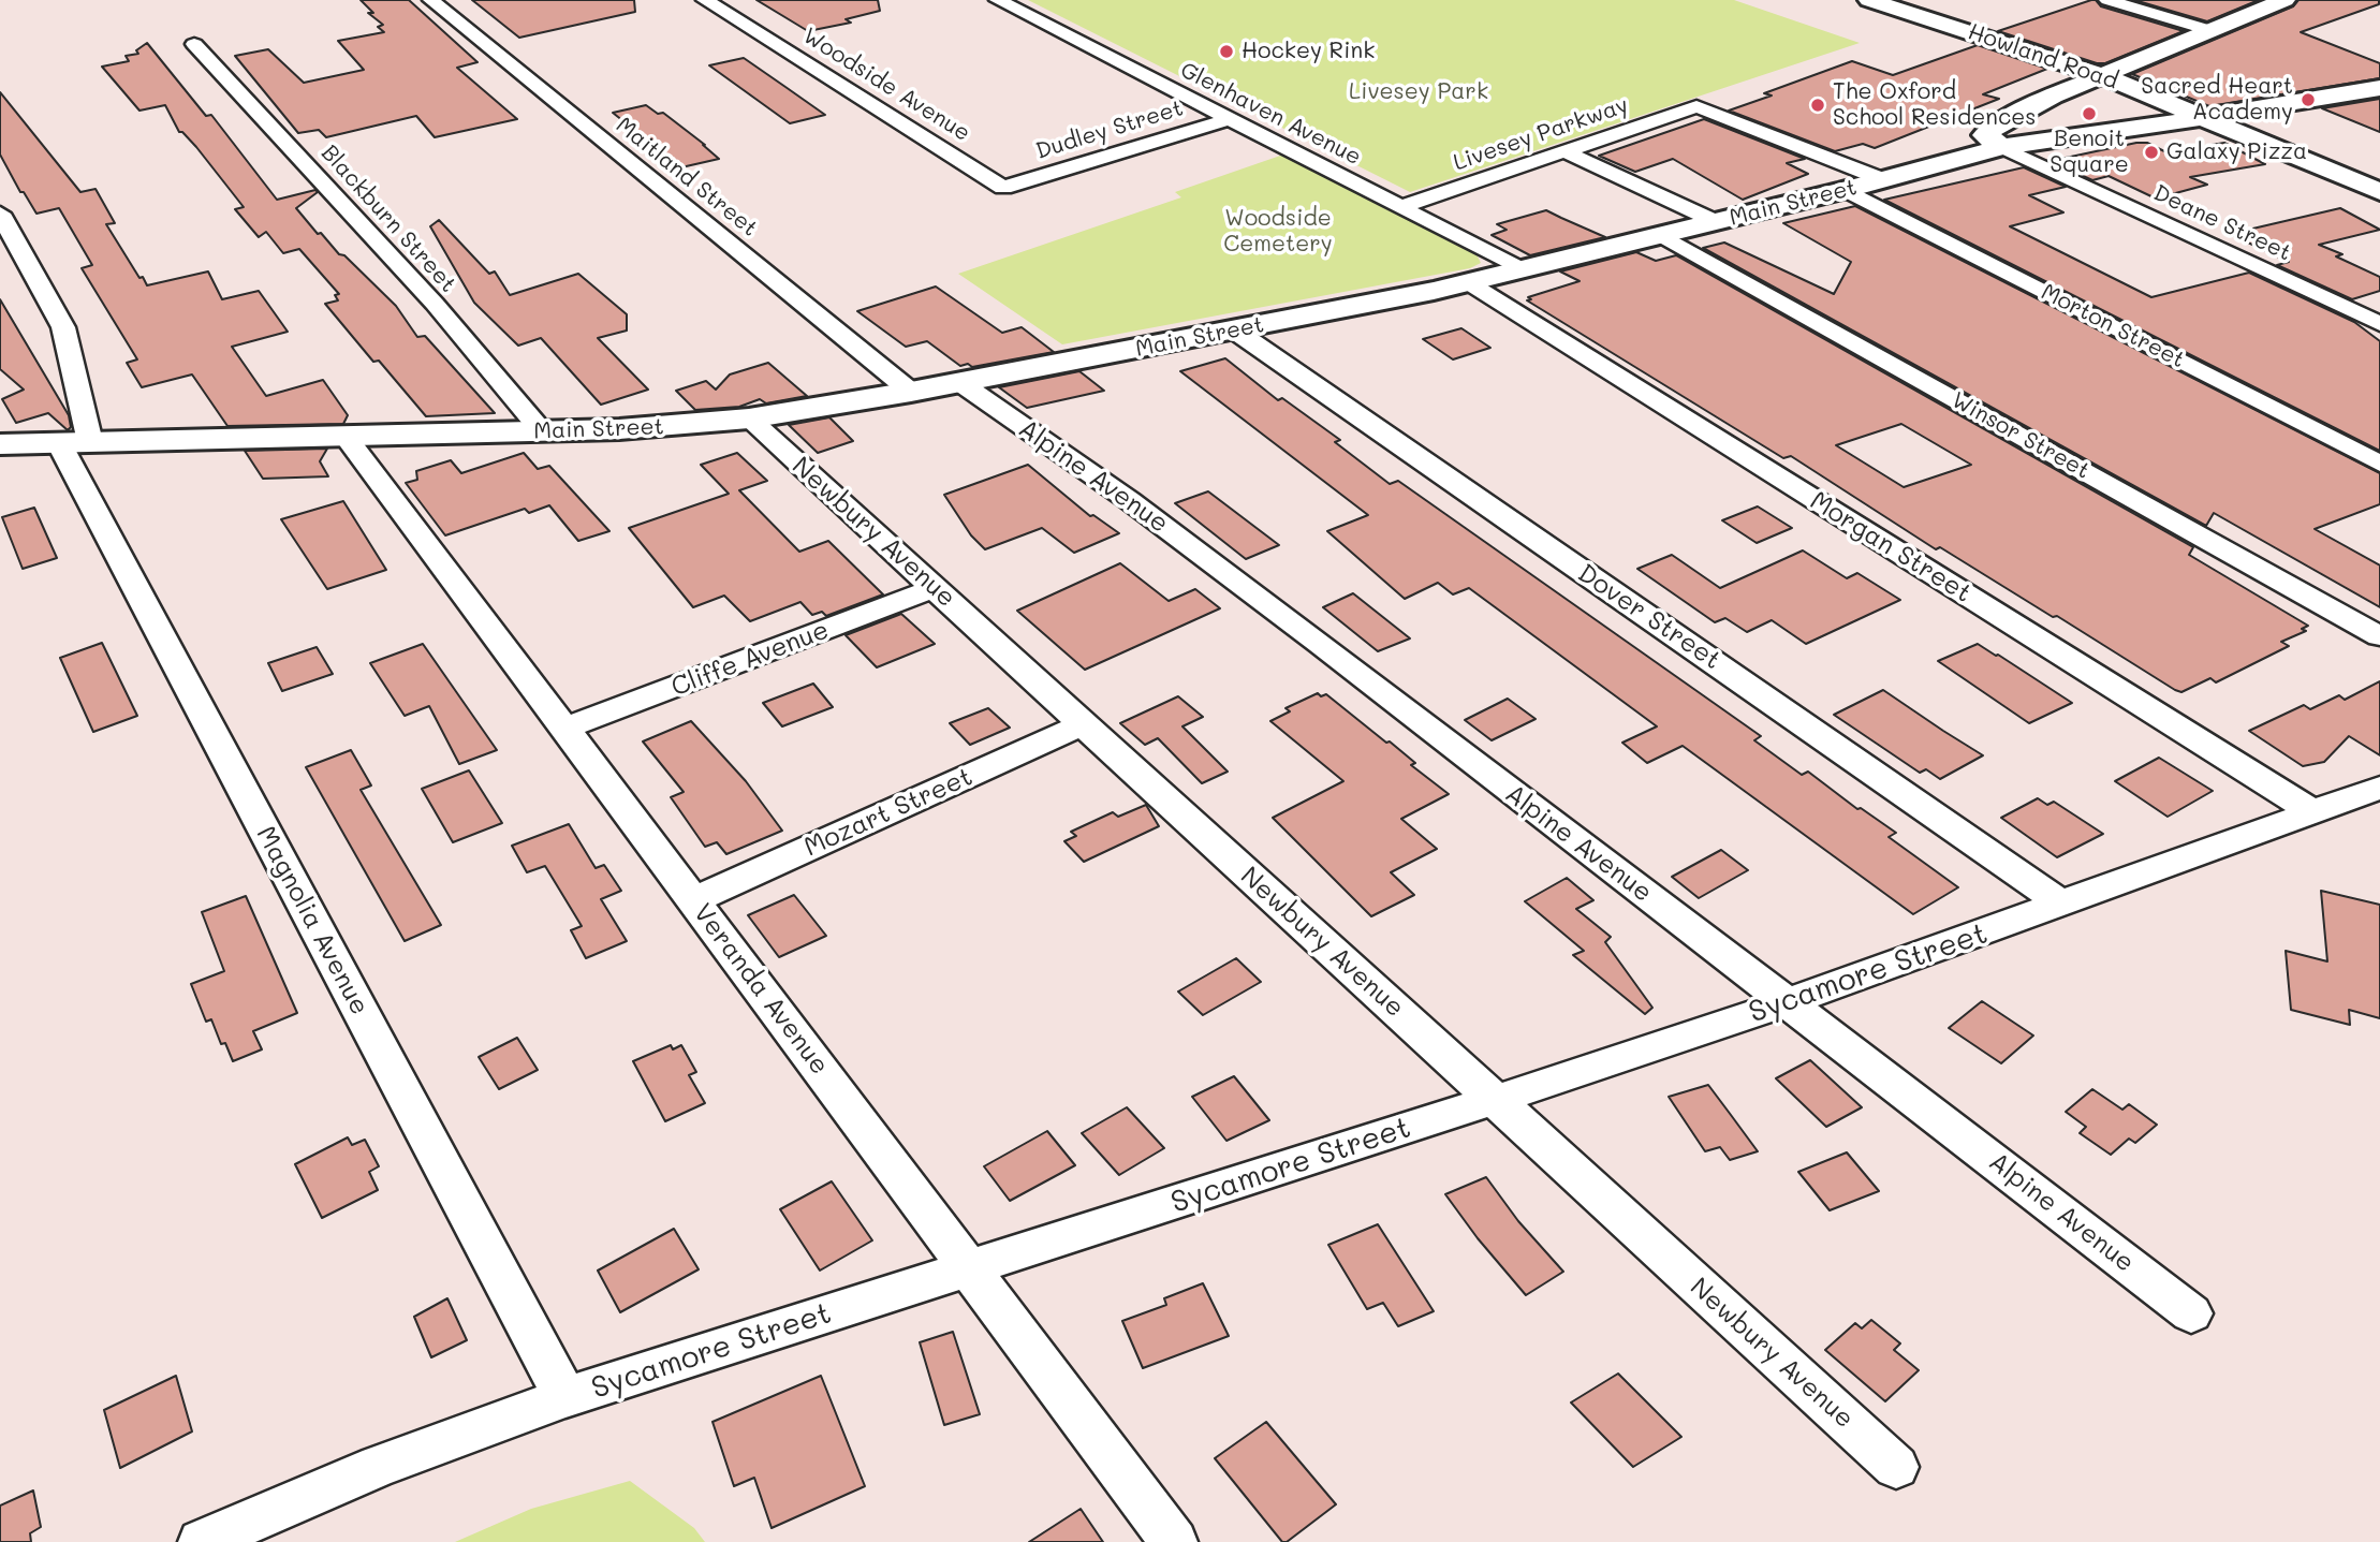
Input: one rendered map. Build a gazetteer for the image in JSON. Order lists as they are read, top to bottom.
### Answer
{
  "streets": {
    "main road": ["Howland Road", "Main Street"],
    "street": [
      "Woodside Avenue",
      "Glenhaven Avenue",
      "Dudley Street",
      "Livesey Parkway",
      "Maitland Street",
      "Blackburn Street",
      "Deane Street",
      "Morton Street",
      "Winsor Street",
      "Alpine Avenue",
      "Newbury Avenue",
      "Morgan Street",
      "Dover Street",
      "Cliffe Avenue",
      "Mozart Street",
      "Magnolia Avenue",
      "Sycamore Street",
      "Veranda Avenue"
    ]
  },
  "crossings": [
    ["Howland Road", "Main Street"],
    ["Woodside Avenue", "Dudley Street"],
    ["Glenhaven Avenue", "Dudley Street"],
    ["Glenhaven Avenue", "Livesey Parkway"],
    ["Glenhaven Avenue", "Main Street"],
    ["Livesey Parkway", "Main Street"],
    ["Maitland Street", "Main Street"],
    ["Main Street", "Blackburn Street"],
    ["Main Street", "Deane Street"],
    ["Main Street", "Morton Street"],
    ["Main Street", "Winsor Street"],
    ["Main Street", "Alpine Avenue"],
    ["Main Street", "Newbury Avenue"],
    ["Main Street", "Morgan Street"],
    ["Main Street", "Dover Street"],
    ["Main Street", "Magnolia Avenue"],
    ["Main Street", "Veranda Avenue"],
    ["Alpine Avenue", "Sycamore Street"],
    ["Newbury Avenue", "Cliffe Avenue"],
    ["Newbury Avenue", "Mozart Street"],
    ["Newbury Avenue", "Sycamore Street"],
    ["Morgan Street", "Sycamore Street"],
    ["Dover Street", "Sycamore Street"],
    ["Cliffe Avenue", "Veranda Avenue"],
    ["Mozart Street", "Veranda Avenue"],
    ["Magnolia Avenue", "Sycamore Street"],
    ["Sycamore Street", "Veranda Avenue"]
  ],
  "parks": ["Livesey Park", "Woodside Cemetery"],
  "places": [
    "Hockey Rink",
    "Sacred Heart Academy",
    "The Oxford School Residences",
    "Benoit Square",
    "Galaxy Pizza"
  ]
}
